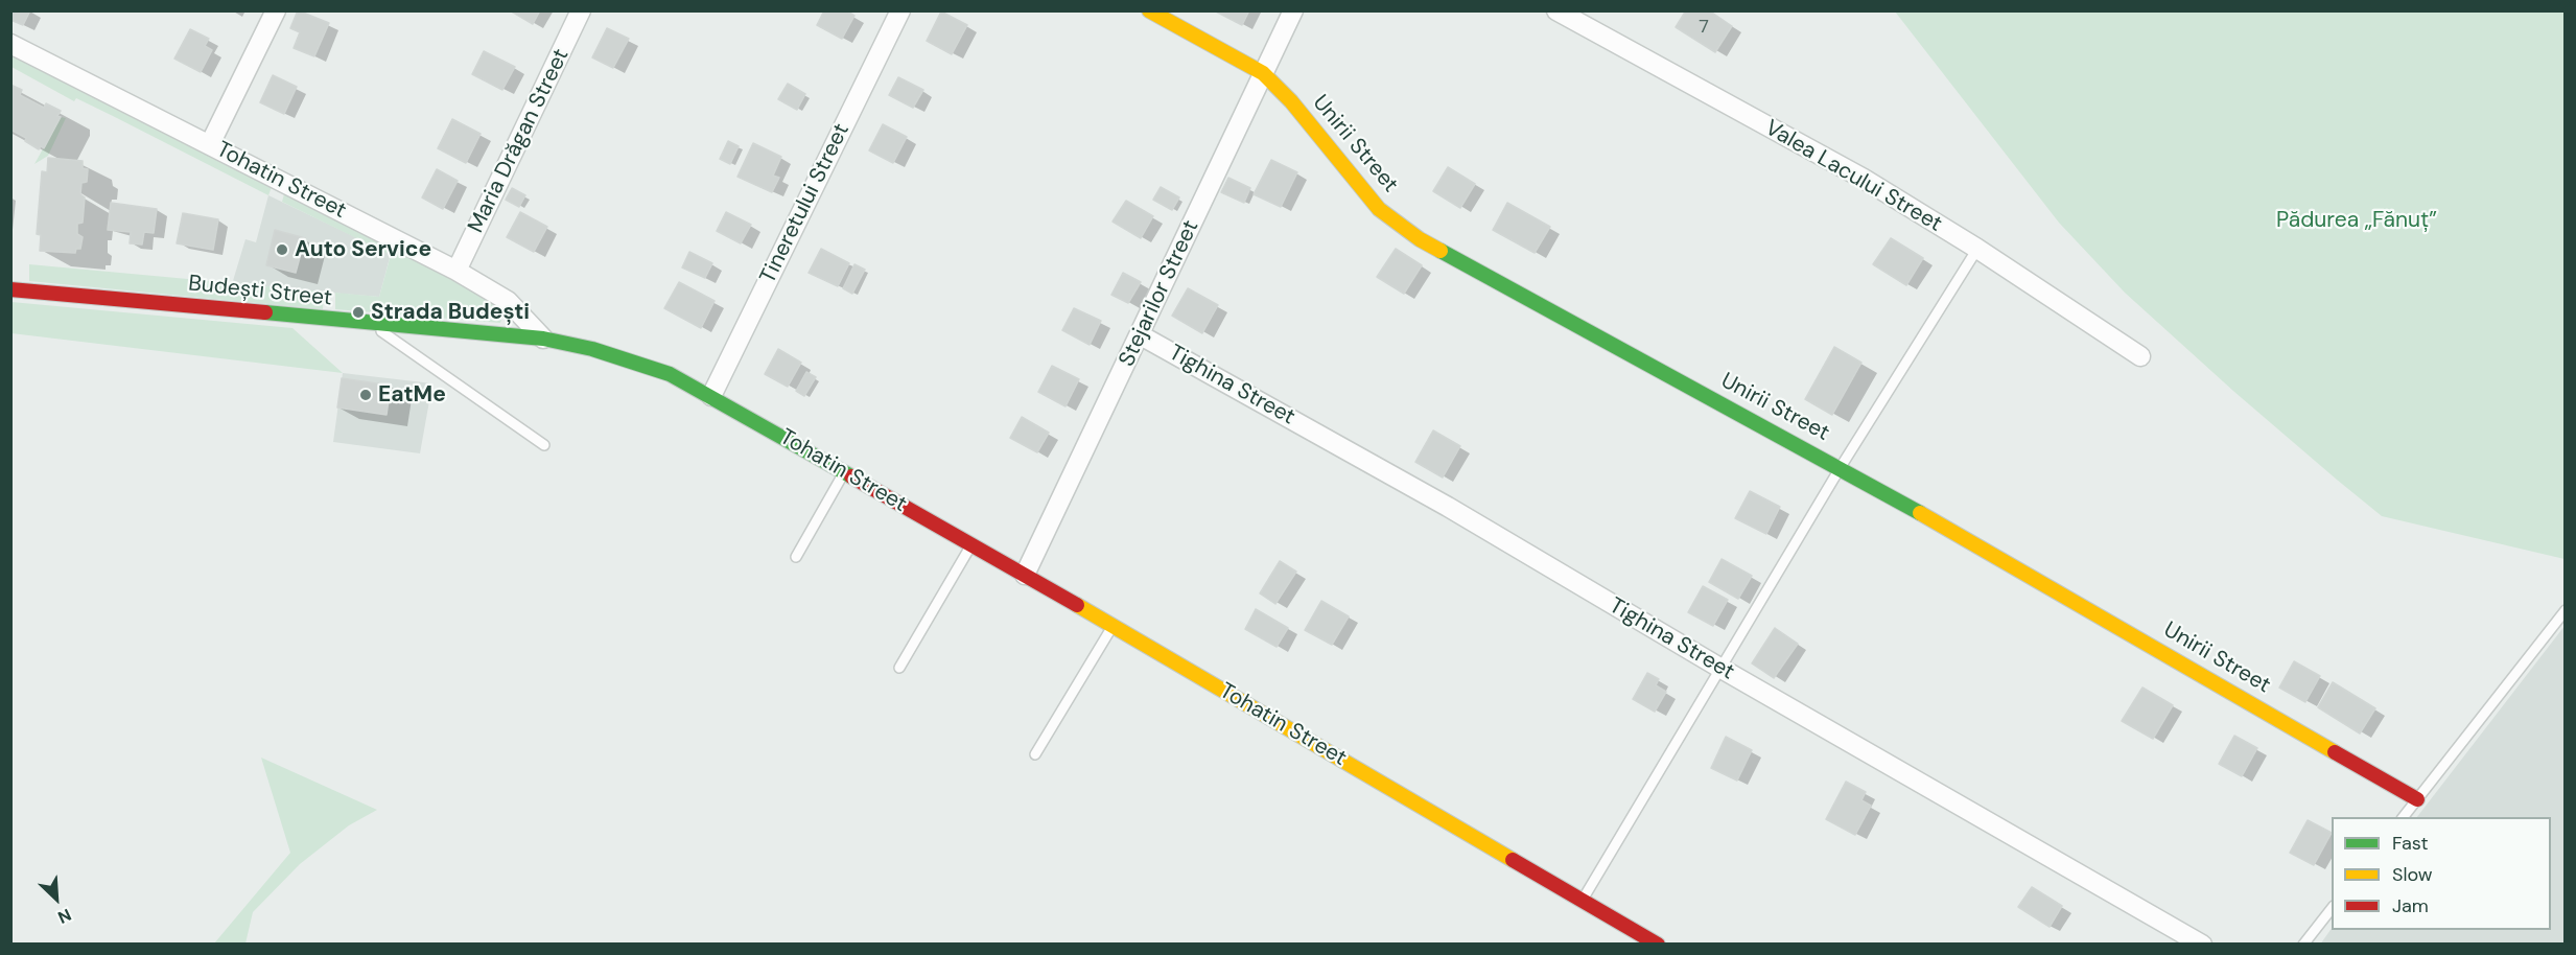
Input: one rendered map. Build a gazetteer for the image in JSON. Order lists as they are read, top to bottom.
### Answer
{
  "streets": {
    "street": [
      "Maria Drăgan Street",
      "Unirii Street",
      "Valea Lacului Street",
      "Tohatin Street",
      "Tineretului Street",
      "Budești Street",
      "Stejarilor Street",
      "Tighina Street"
    ]
  },
  "crossings": [
    ["Maria Drăgan Street", "Tohatin Street"],
    ["Unirii Street", "Stejarilor Street"],
    ["Tohatin Street", "Tineretului Street"],
    ["Tohatin Street", "Budești Street"],
    ["Tohatin Street", "Stejarilor Street"],
    ["Stejarilor Street", "Tighina Street"]
  ],
  "parks": ["Pădurea „Fănuț”"],
  "places": ["Auto Service", "Strada Budești", "EatMe"],
  "house_numbers": ["7"],
  "legend": ["Fast", "Slow", "Jam"],
  "north": "bottom right"
}
